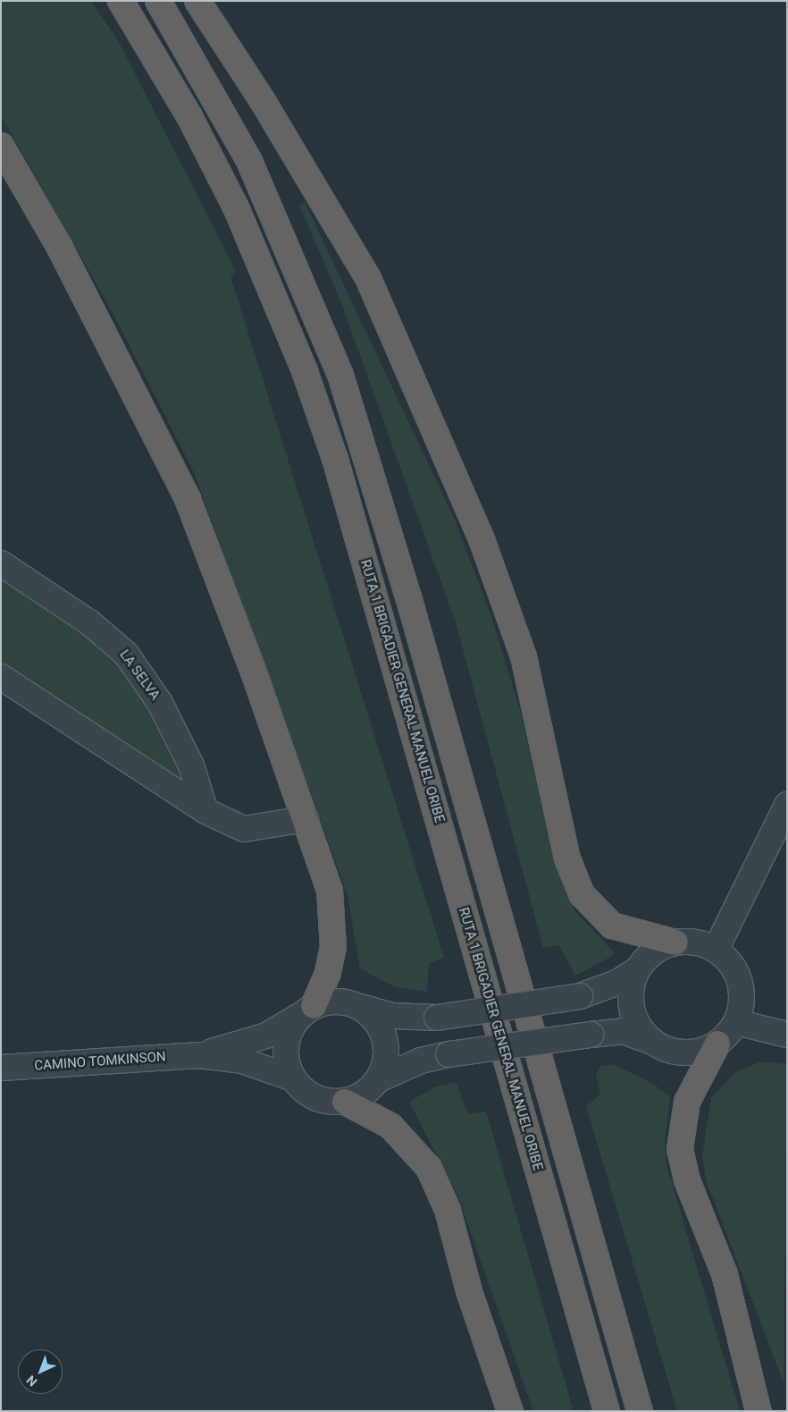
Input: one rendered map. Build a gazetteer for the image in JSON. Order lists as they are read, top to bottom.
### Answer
{
  "streets": {
    "highway": ["RUTA 1 BRIGADIER GENERAL MANUEL ORIBE"],
    "street": ["LA SELVA", "CAMINO TOMKINSON"]
  },
  "north": "bottom left"
}
